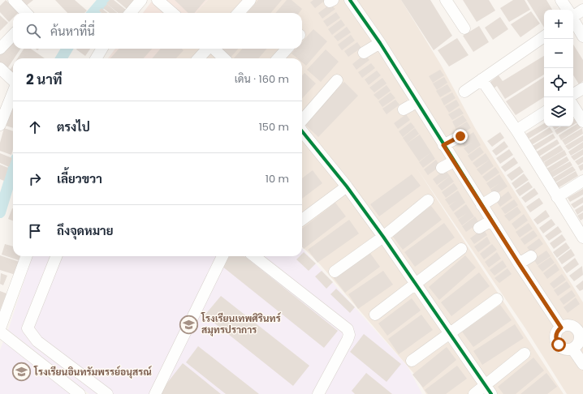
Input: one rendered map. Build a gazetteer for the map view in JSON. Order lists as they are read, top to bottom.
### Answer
{
  "places": {
    "school or university": ["โรงเรียนเทพศิรินทร์ สมุทรปราการ", "โรงเรียนอินทรัมพรรย์อนุสรณ์"]
  },
  "page": {
    "map_buttons": ["+", "−"],
    "search": "ค้นหาที่นี่",
    "heading": ["2 นาที", "เดิน · 160 m"],
    "list": [
      ["ตรงไป", "150 m"],
      ["เลี้ยวขวา", "10 m"],
      "ถึงจุดหมาย"
    ]
  }
}
